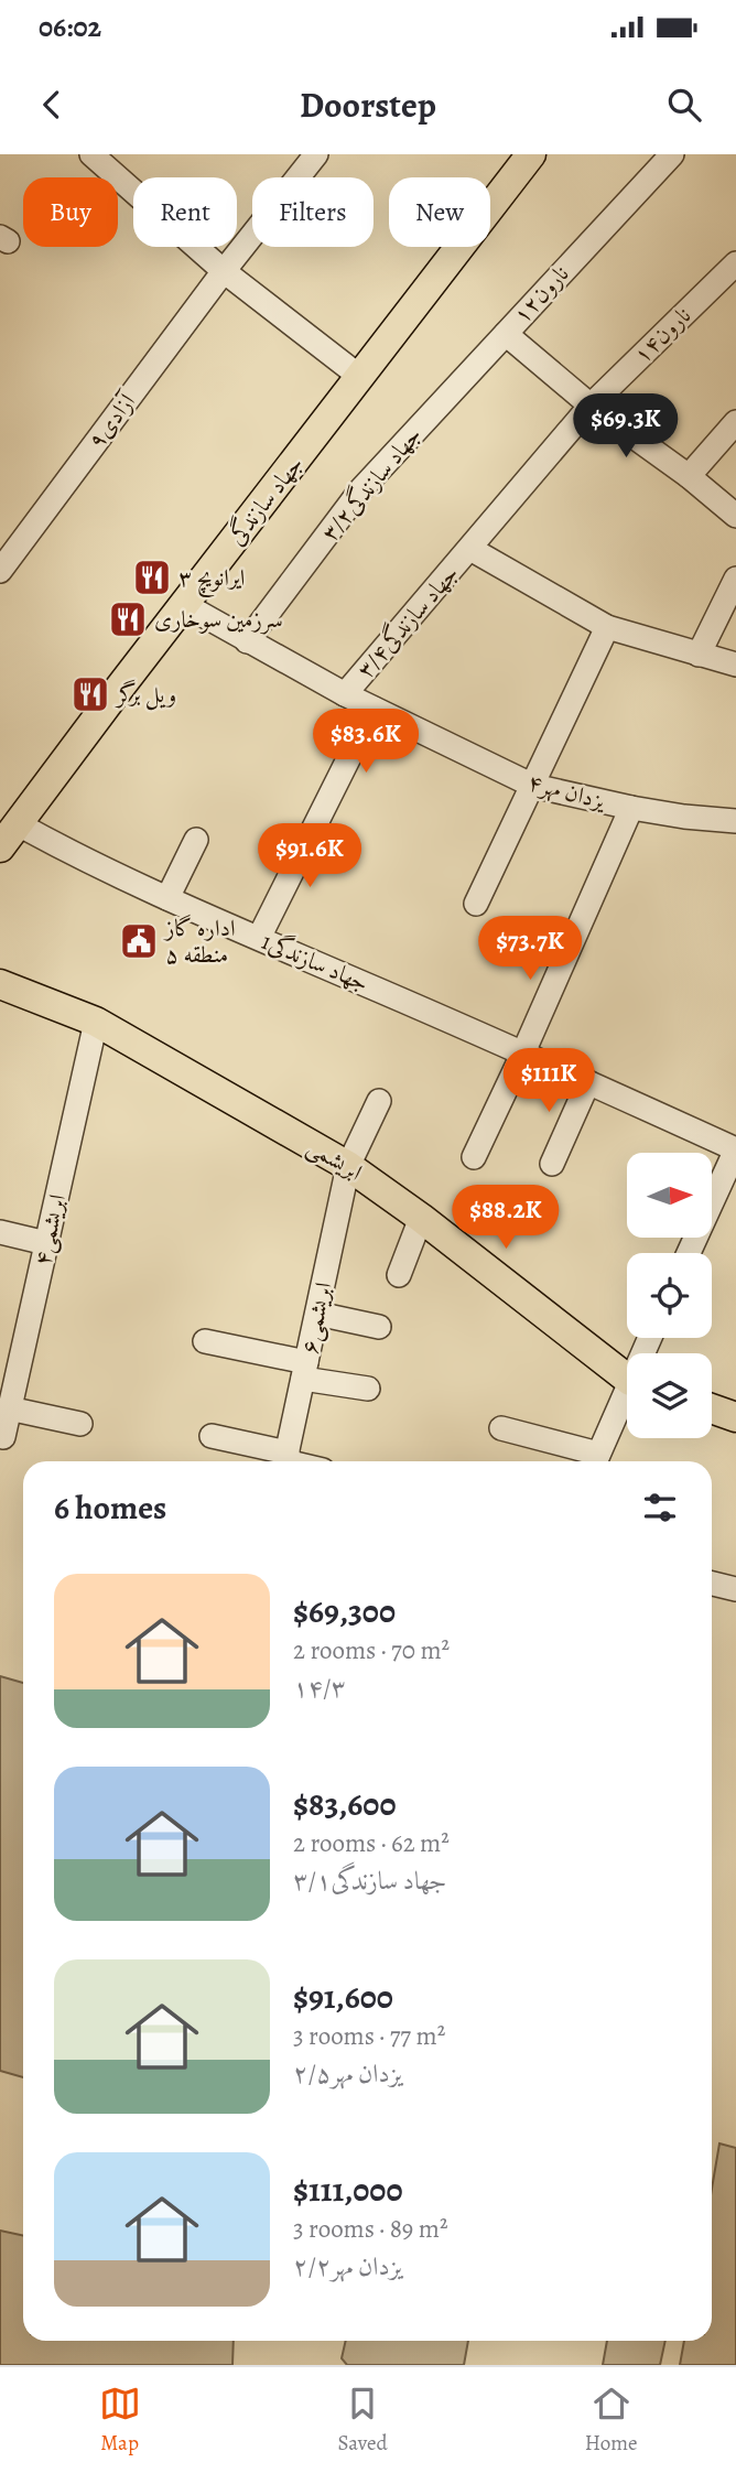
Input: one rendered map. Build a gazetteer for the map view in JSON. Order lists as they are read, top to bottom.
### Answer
{
  "streets": {
    "main road": ["جهاد سازندگی", "ابریشمی"],
    "street": [
      "نارون۱۲",
      "نارون۱۴",
      "آزادی۹",
      "۳/۲جهاد سازندگی",
      "۳/۴جهاد سازندگی",
      "یزدان مهر۴",
      "1جهاد سازندگی",
      "ابریشمی۴",
      "ابریشمی۶"
    ]
  },
  "crossings": [
    ["نارون۱۲", "۳/۲جهاد سازندگی"],
    ["نارون۱۴", "۳/۴جهاد سازندگی"],
    ["۳/۲جهاد سازندگی", "یزدان مهر۴"],
    ["جهاد سازندگی", "یزدان مهر۴"],
    ["جهاد سازندگی", "1جهاد سازندگی"],
    ["۳/۴جهاد سازندگی", "یزدان مهر۴"],
    ["ابریشمی", "ابریشمی۴"],
    ["ابریشمی", "ابریشمی۶"]
  ],
  "places": {
    "restaurant": ["ایرانویچ ٣", "سرزمین سوخاری", "ویل برگر"],
    "public building": ["اداره گاز منطقه ۵"]
  },
  "north": "right",
  "page": {
    "status": "06:02",
    "header": "Doorstep",
    "chip": [
      "Buy",
      "Rent",
      "Filters",
      "New"
    ],
    "price": [
      "$69.3K",
      "$83.6K",
      "$91.6K",
      "$73.7K",
      "$111K",
      "$88.2K"
    ],
    "heading": "6 homes",
    "list": [
      {
        "name": "$69,300",
        "note": "2 rooms · 70 m² · ۱۴/۳"
      },
      {
        "name": "$83,600",
        "note": "2 rooms · 62 m² · ۳/۱جهاد سازندگی"
      },
      {
        "name": "$91,600",
        "note": "3 rooms · 77 m² · ۲/۵یزدان مهر"
      },
      {
        "name": "$111,000",
        "note": "3 rooms · 89 m² · ۲/۲یزدان مهر"
      }
    ],
    "tabs": ["Map", "Saved", "Home"]
  }
}
